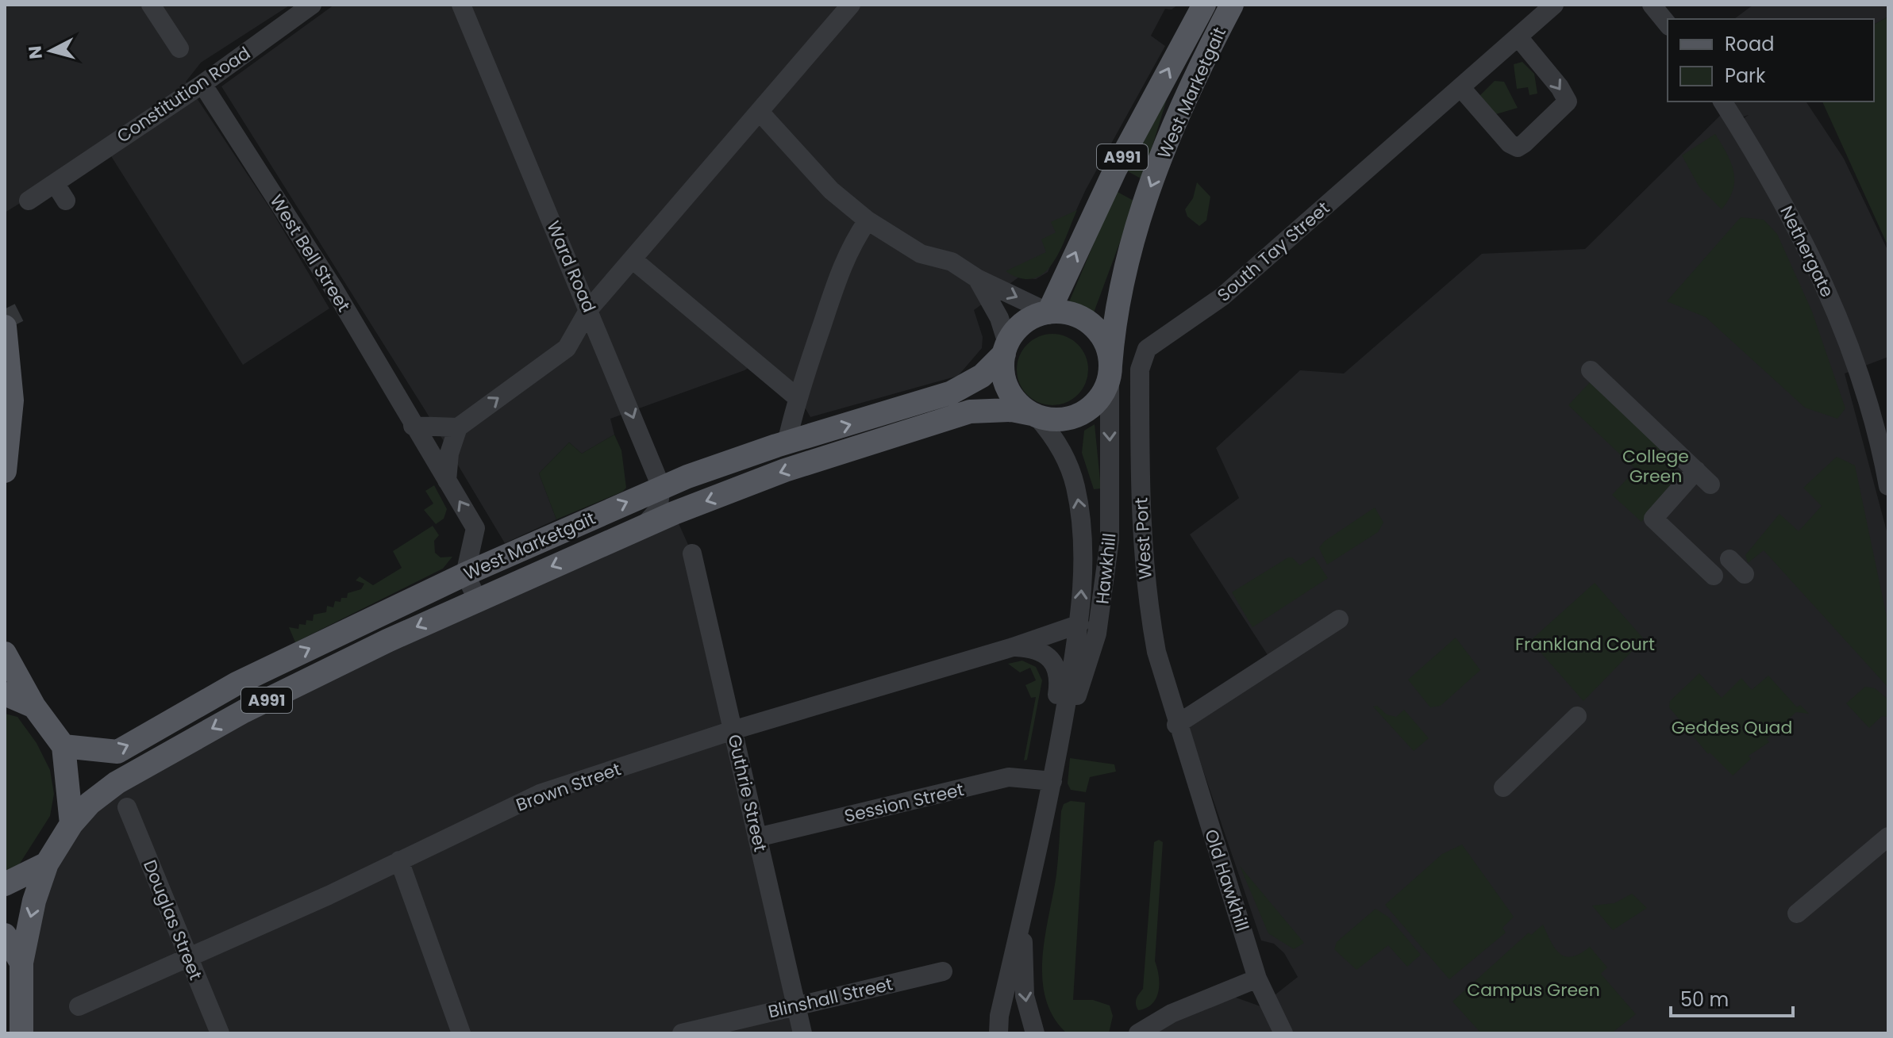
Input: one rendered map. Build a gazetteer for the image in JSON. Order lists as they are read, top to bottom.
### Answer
{
  "streets": {
    "main road": ["West Marketgait", "A991"],
    "street": [
      "Constitution Road",
      "South Tay Street",
      "Nethergate",
      "West Bell Street",
      "Ward Road",
      "West Port",
      "Hawkhill",
      "Brown Street",
      "Guthrie Street",
      "Session Street",
      "Old Hawkhill",
      "Douglas Street",
      "Blinshall Street"
    ]
  },
  "crossings": [
    ["West Marketgait", "A991"],
    ["West Marketgait", "West Bell Street"],
    ["West Marketgait", "Ward Road"],
    ["West Marketgait", "Hawkhill"],
    ["Constitution Road", "West Bell Street"],
    ["South Tay Street", "West Port"],
    ["West Port", "Old Hawkhill"],
    ["Hawkhill", "Brown Street"],
    ["Hawkhill", "Session Street"],
    ["Brown Street", "Guthrie Street"],
    ["Brown Street", "Douglas Street"],
    ["Guthrie Street", "Session Street"],
    ["Guthrie Street", "Blinshall Street"]
  ],
  "parks": [
    "College Green",
    "Frankland Court",
    "Geddes Quad",
    "Campus Green"
  ],
  "legend": ["Road", "Park"],
  "scale_bar": "50 m",
  "north": "left"
}
